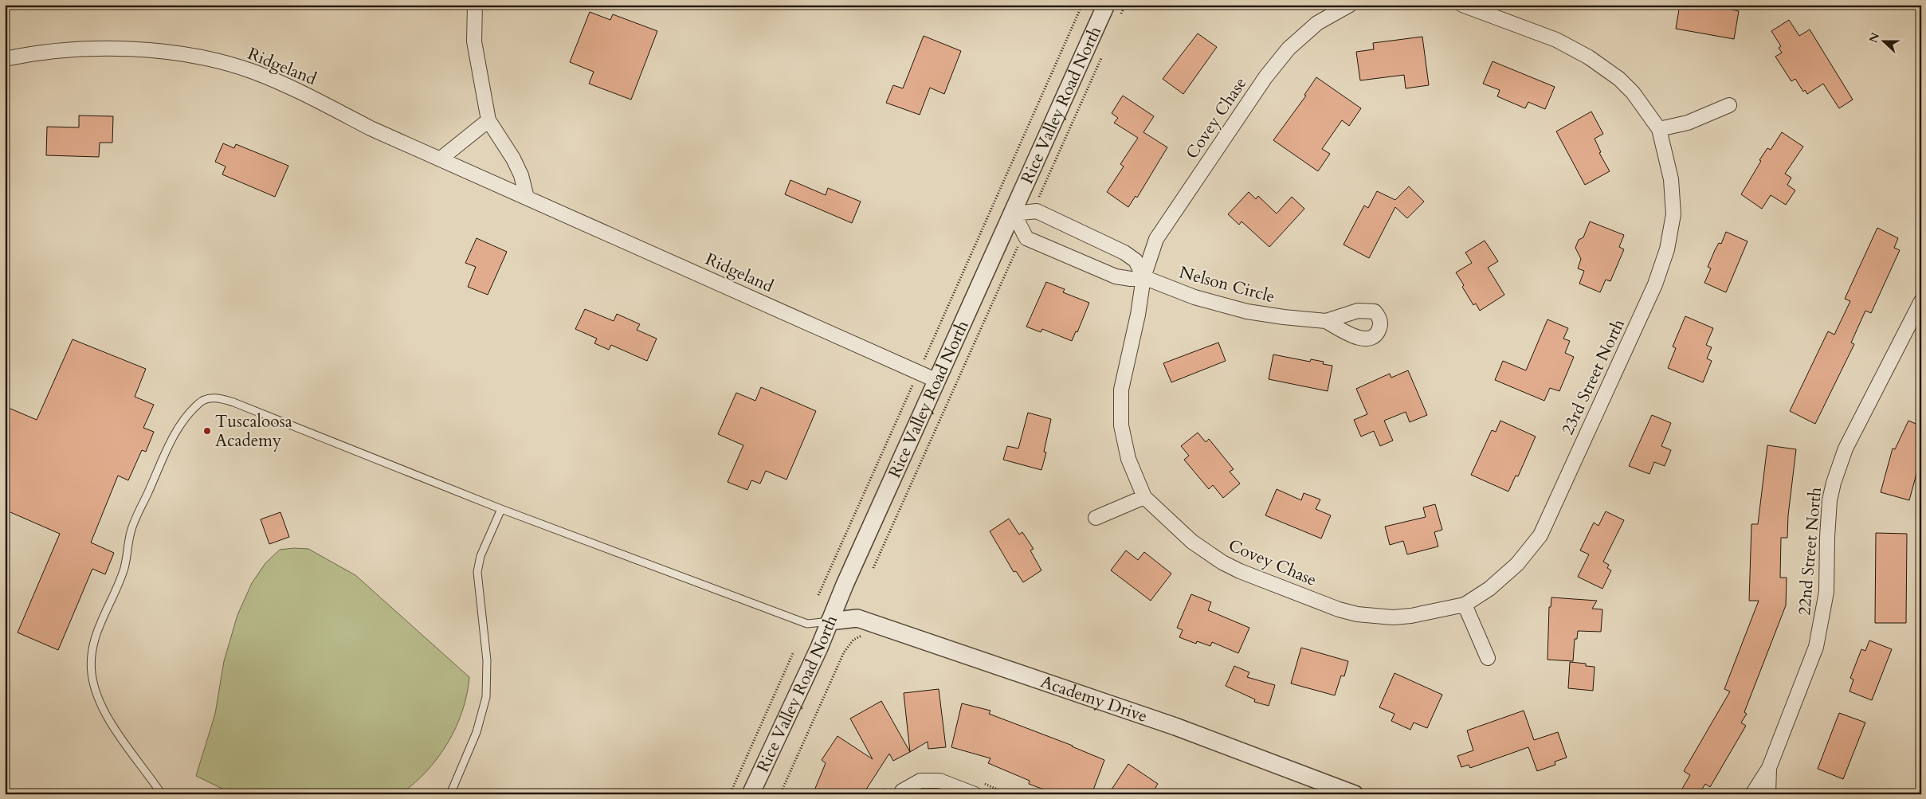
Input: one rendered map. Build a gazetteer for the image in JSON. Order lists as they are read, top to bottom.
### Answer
{
  "streets": {
    "street": [
      "Ridgeland",
      "Rice Valley Road North",
      "Covey Chase",
      "Nelson Circle",
      "23rd Street North",
      "22nd Street North",
      "Academy Drive"
    ]
  },
  "crossings": [
    ["Ridgeland", "Rice Valley Road North"],
    ["Rice Valley Road North", "Academy Drive"],
    ["Covey Chase", "Nelson Circle"],
    ["Covey Chase", "23rd Street North"]
  ],
  "places": ["Tuscaloosa Academy"],
  "north": "left"
}
